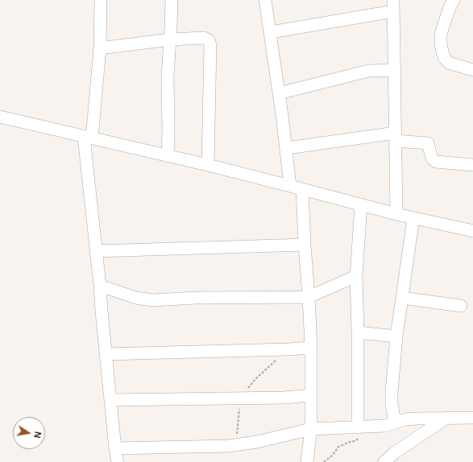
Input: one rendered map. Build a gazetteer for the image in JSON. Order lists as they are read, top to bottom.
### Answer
{
  "north": "right"
}
